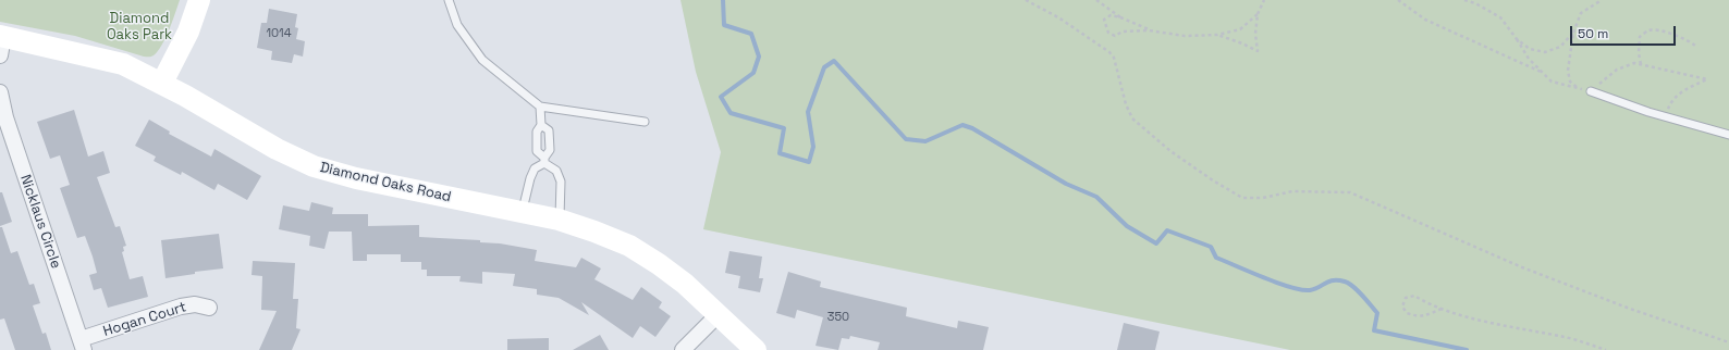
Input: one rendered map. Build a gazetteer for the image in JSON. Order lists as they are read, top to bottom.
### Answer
{
  "streets": {
    "street": ["Diamond Oaks Road", "Nicklaus Circle", "Hogan Court"]
  },
  "crossings": [
    ["Nicklaus Circle", "Hogan Court"]
  ],
  "parks": ["Diamond Oaks Park"],
  "house_numbers": ["1014", "350"],
  "scale_bar": "50 m"
}
